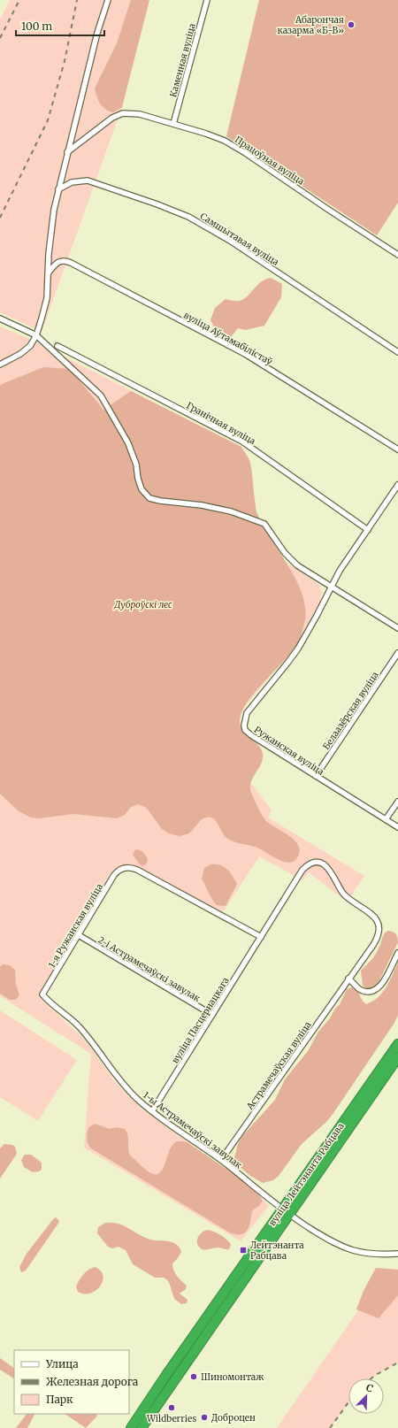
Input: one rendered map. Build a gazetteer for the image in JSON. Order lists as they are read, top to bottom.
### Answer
{
  "streets": {
    "highway": ["вуліца Лейтэнанта Рабцава"],
    "street": [
      "Каменная вуліца",
      "Працоўная вуліца",
      "Самшытавая вуліца",
      "вуліца Аўтамабілістаў",
      "Гранічная вуліца",
      "Белаазёрская вуліца",
      "Ружанская вуліца",
      "1-я Ружанская вуліца",
      "2-і Астрамечаўскі завулак",
      "вуліца Пасцернацкага",
      "Астрамечаўская вуліца",
      "1-ы Астрамечаўскі завулак"
    ]
  },
  "crossings": [
    ["Каменная вуліца", "Працоўная вуліца"],
    ["Белаазёрская вуліца", "Ружанская вуліца"],
    ["1-я Ружанская вуліца", "2-і Астрамечаўскі завулак"],
    ["1-я Ружанская вуліца", "вуліца Пасцернацкага"],
    ["1-я Ружанская вуліца", "1-ы Астрамечаўскі завулак"],
    ["2-і Астрамечаўскі завулак", "вуліца Пасцернацкага"],
    ["вуліца Пасцернацкага", "Астрамечаўская вуліца"],
    ["вуліца Пасцернацкага", "1-ы Астрамечаўскі завулак"],
    ["Астрамечаўская вуліца", "1-ы Астрамечаўскі завулак"],
    ["1-ы Астрамечаўскі завулак", "вуліца Лейтэнанта Рабцава"]
  ],
  "parks": ["Дуброўскі лес"],
  "places": {
    "other": [
      "Абарончая казарма «Б-В»",
      "Шиномонтаж",
      "Wildberries",
      "Доброцен"
    ],
    "transit": ["Лейтэнанта Рабцава"]
  },
  "legend": ["Улица", "Железная дорога", "Парк"],
  "scale_bar": "100 m",
  "north": "top right"
}
